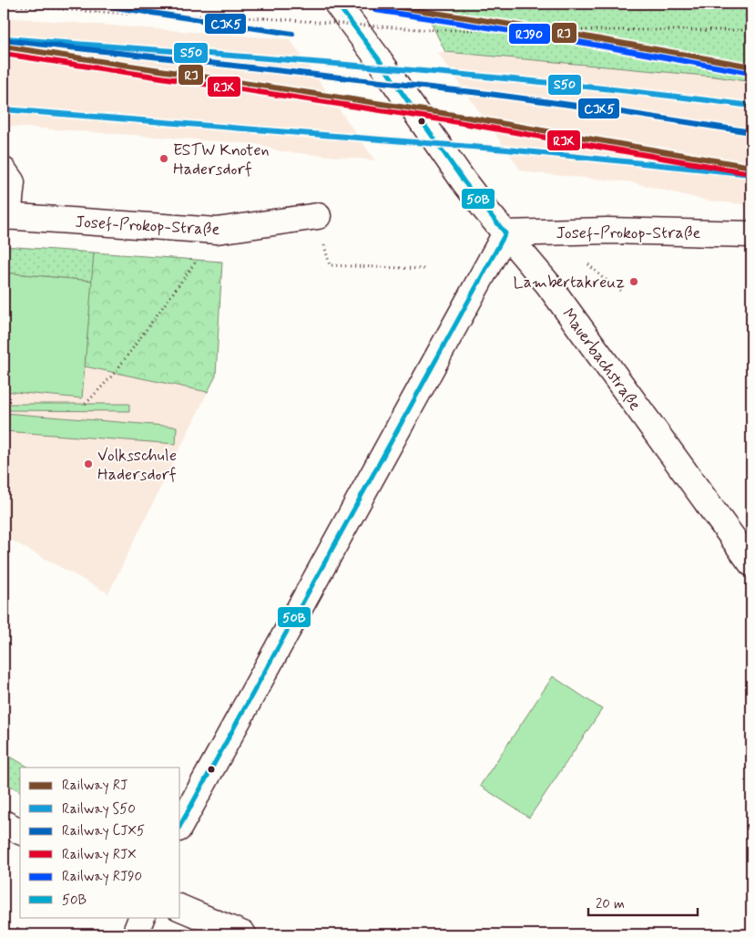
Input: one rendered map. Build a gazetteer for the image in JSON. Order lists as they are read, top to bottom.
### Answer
{
  "streets": {
    "main road": ["Josef-Prokop-Straße", "Mauerbachstraße"]
  },
  "crossings": [
    ["Josef-Prokop-Straße", "Mauerbachstraße"]
  ],
  "places": ["ESTW Knoten Hadersdorf", "Lambertakreuz", "Volksschule Hadersdorf"],
  "lines": [
    "rail line RJ",
    "rail line CJX5",
    "transit line 50B",
    "rail line RJ90",
    "rail line S50",
    "rail line RJX"
  ],
  "legend": [
    "Railway RJ",
    "Railway S50",
    "Railway CJX5",
    "Railway RJX",
    "Railway RJ90",
    "50B"
  ],
  "scale_bar": "20 m"
}
